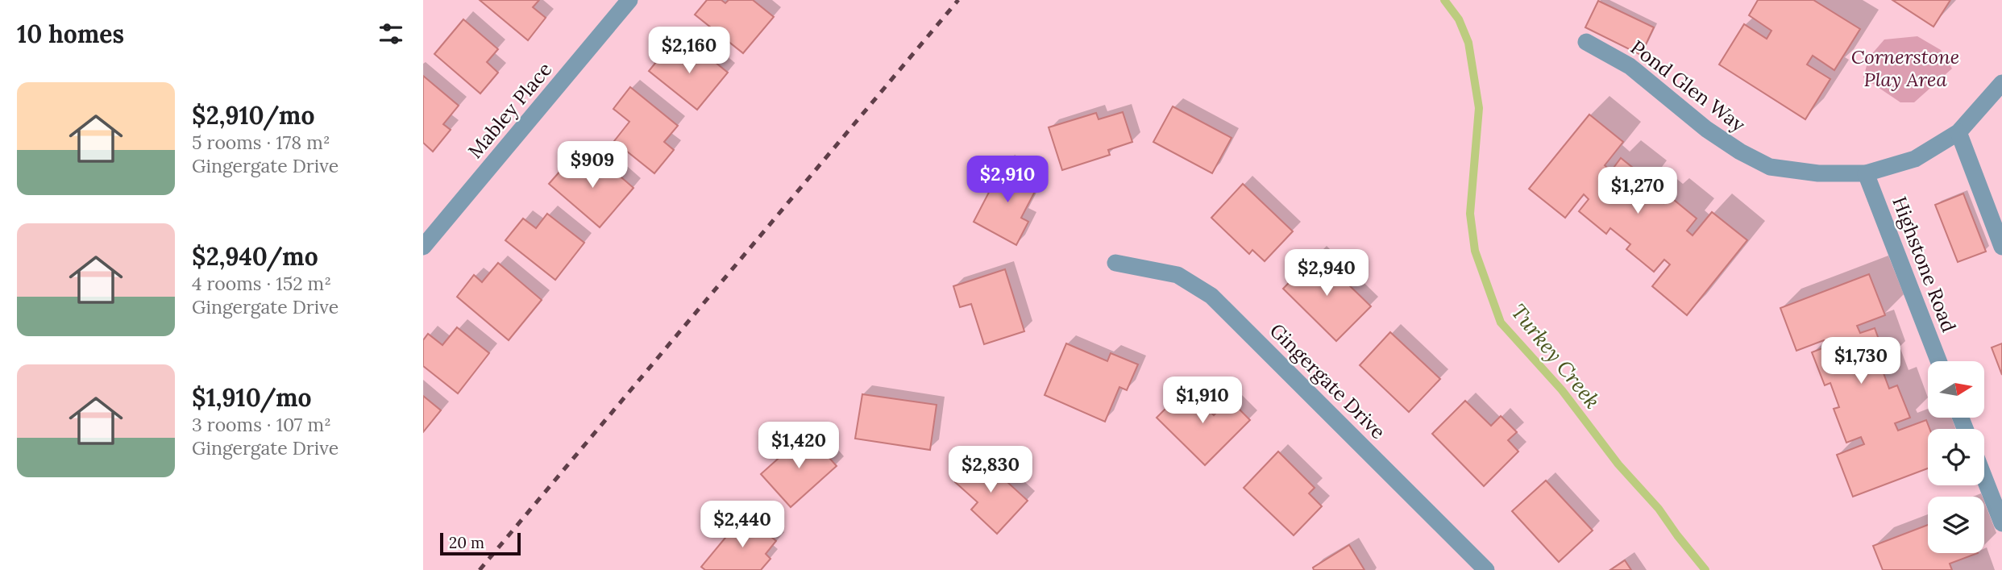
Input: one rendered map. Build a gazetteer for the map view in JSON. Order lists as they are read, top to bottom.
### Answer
{
  "streets": {
    "street": [
      "Pond Glen Way",
      "Mabley Place",
      "Highstone Road",
      "Gingergate Drive"
    ]
  },
  "crossings": [
    ["Pond Glen Way", "Highstone Road"]
  ],
  "water": ["Turkey Creek"],
  "parks": ["Cornerstone Play Area"],
  "scale_bar": "20 m",
  "north": "right",
  "page": {
    "heading": "10 homes",
    "price": [
      "$2,160",
      "$909",
      "$2,910",
      "$1,270",
      "$2,940",
      "$1,730",
      "$1,910",
      "$1,420",
      "$2,830",
      "$2,440"
    ],
    "list": [
      {
        "name": "$2,910/mo",
        "note": "5 rooms · 178 m² · Gingergate Drive"
      },
      {
        "name": "$2,940/mo",
        "note": "4 rooms · 152 m² · Gingergate Drive"
      },
      {
        "name": "$1,910/mo",
        "note": "3 rooms · 107 m² · Gingergate Drive"
      }
    ],
    "scale": "20 m"
  }
}
